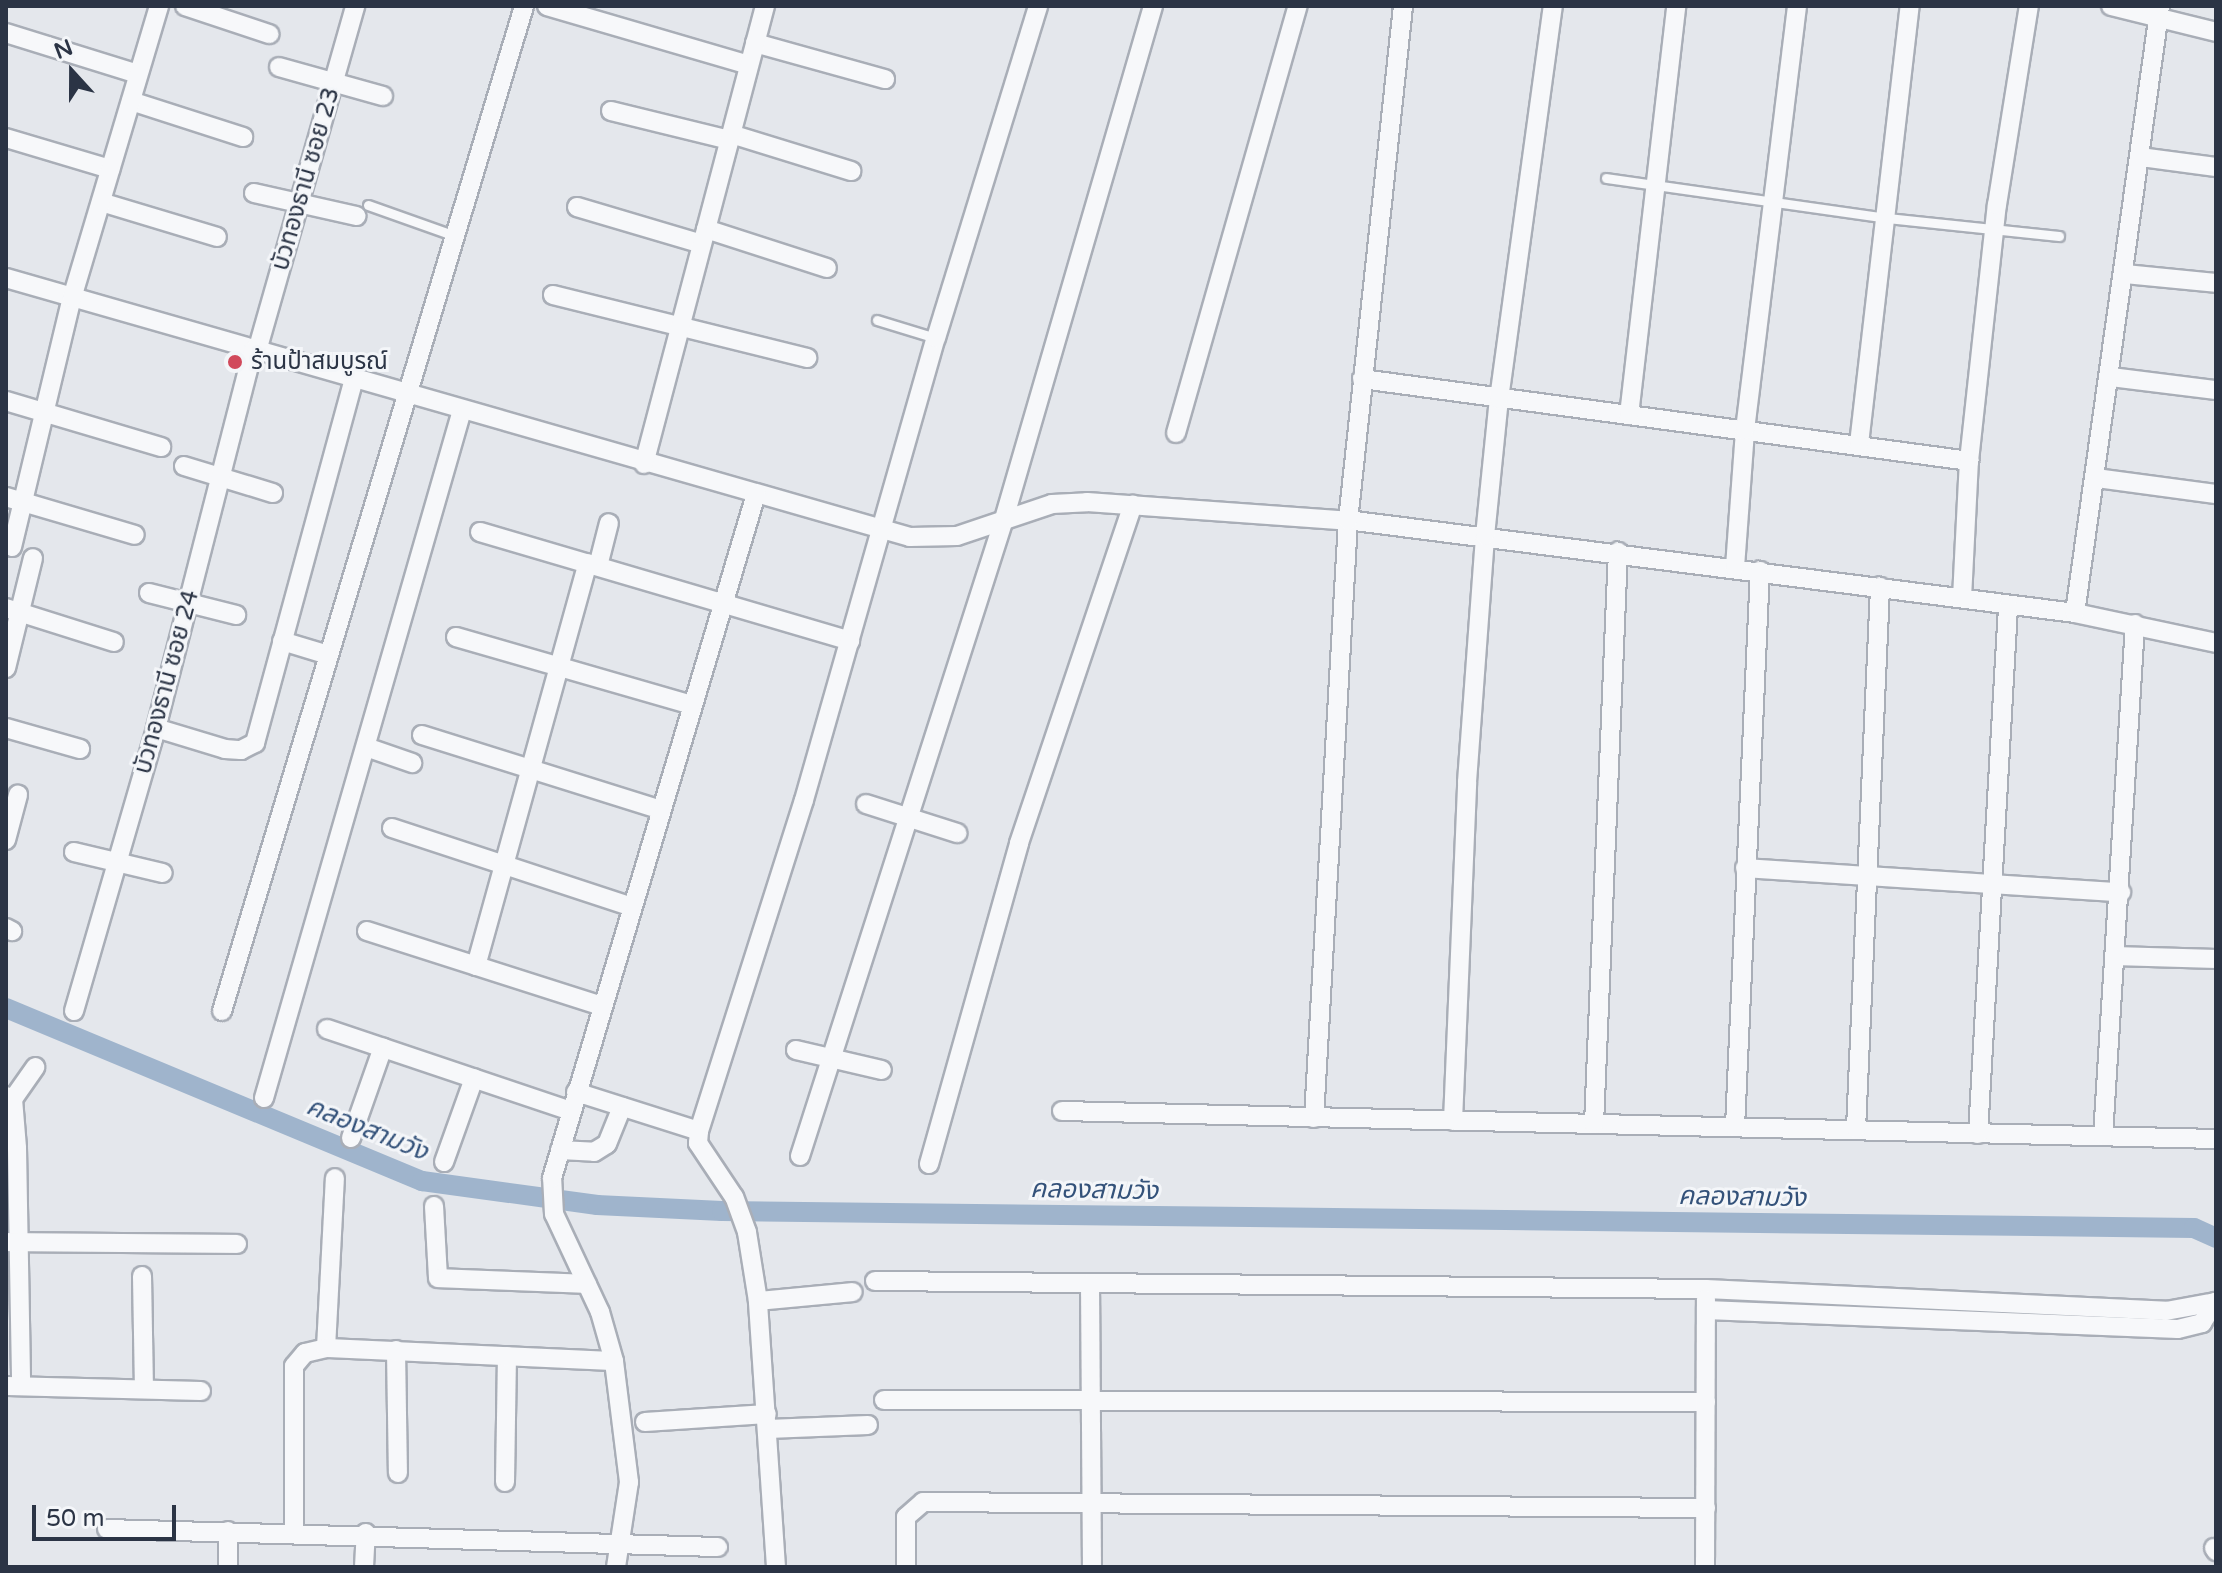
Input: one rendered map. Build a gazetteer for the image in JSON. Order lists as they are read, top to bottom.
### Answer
{
  "streets": {
    "street": ["บัวทองธานี ซอย 23", "บัวทองธานี ซอย 24"]
  },
  "crossings": [
    ["บัวทองธานี ซอย 23", "บัวทองธานี ซอย 24"]
  ],
  "water": ["คลองสามวัง"],
  "places": ["ร้านป้าสมบูรณ์"],
  "scale_bar": "50 m",
  "north": "top"
}
